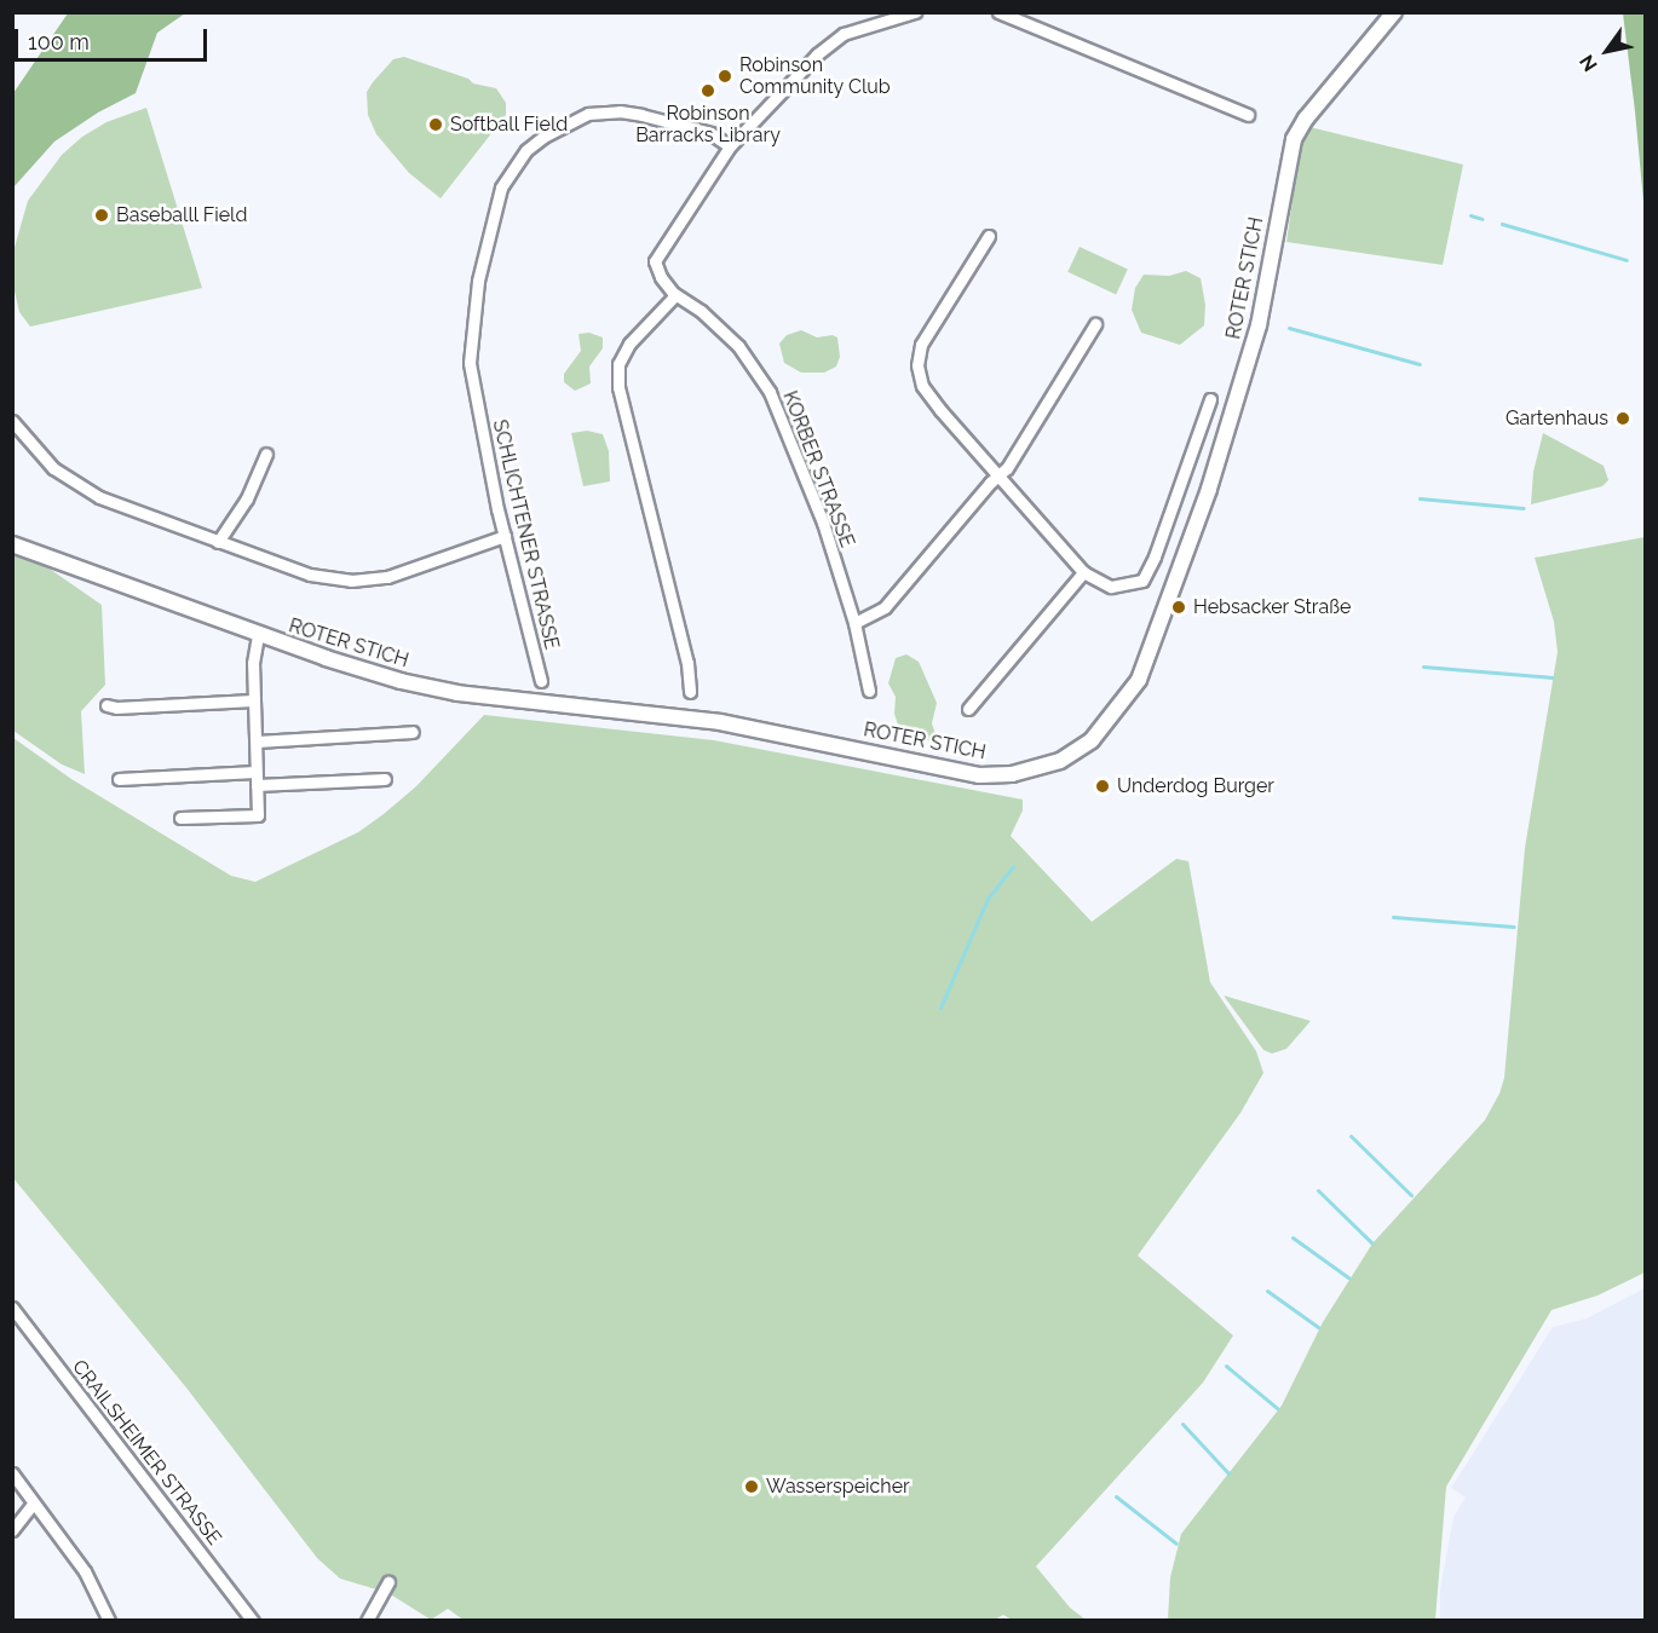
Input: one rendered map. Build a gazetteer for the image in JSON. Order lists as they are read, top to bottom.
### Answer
{
  "streets": {
    "street": [
      "ROTER STICH",
      "KORBER STRASSE",
      "SCHLICHTENER STRASSE",
      "CRAILSHEIMER STRASSE"
    ]
  },
  "crossings": [
    ["KORBER STRASSE", "SCHLICHTENER STRASSE"]
  ],
  "places": [
    "Robinson Community Club",
    "Robinson Barracks Library",
    "Softball Field",
    "Baseballl Field",
    "Gartenhaus",
    "Hebsacker Straße",
    "Underdog Burger",
    "Wasserspeicher"
  ],
  "scale_bar": "100 m",
  "north": "bottom left"
}
